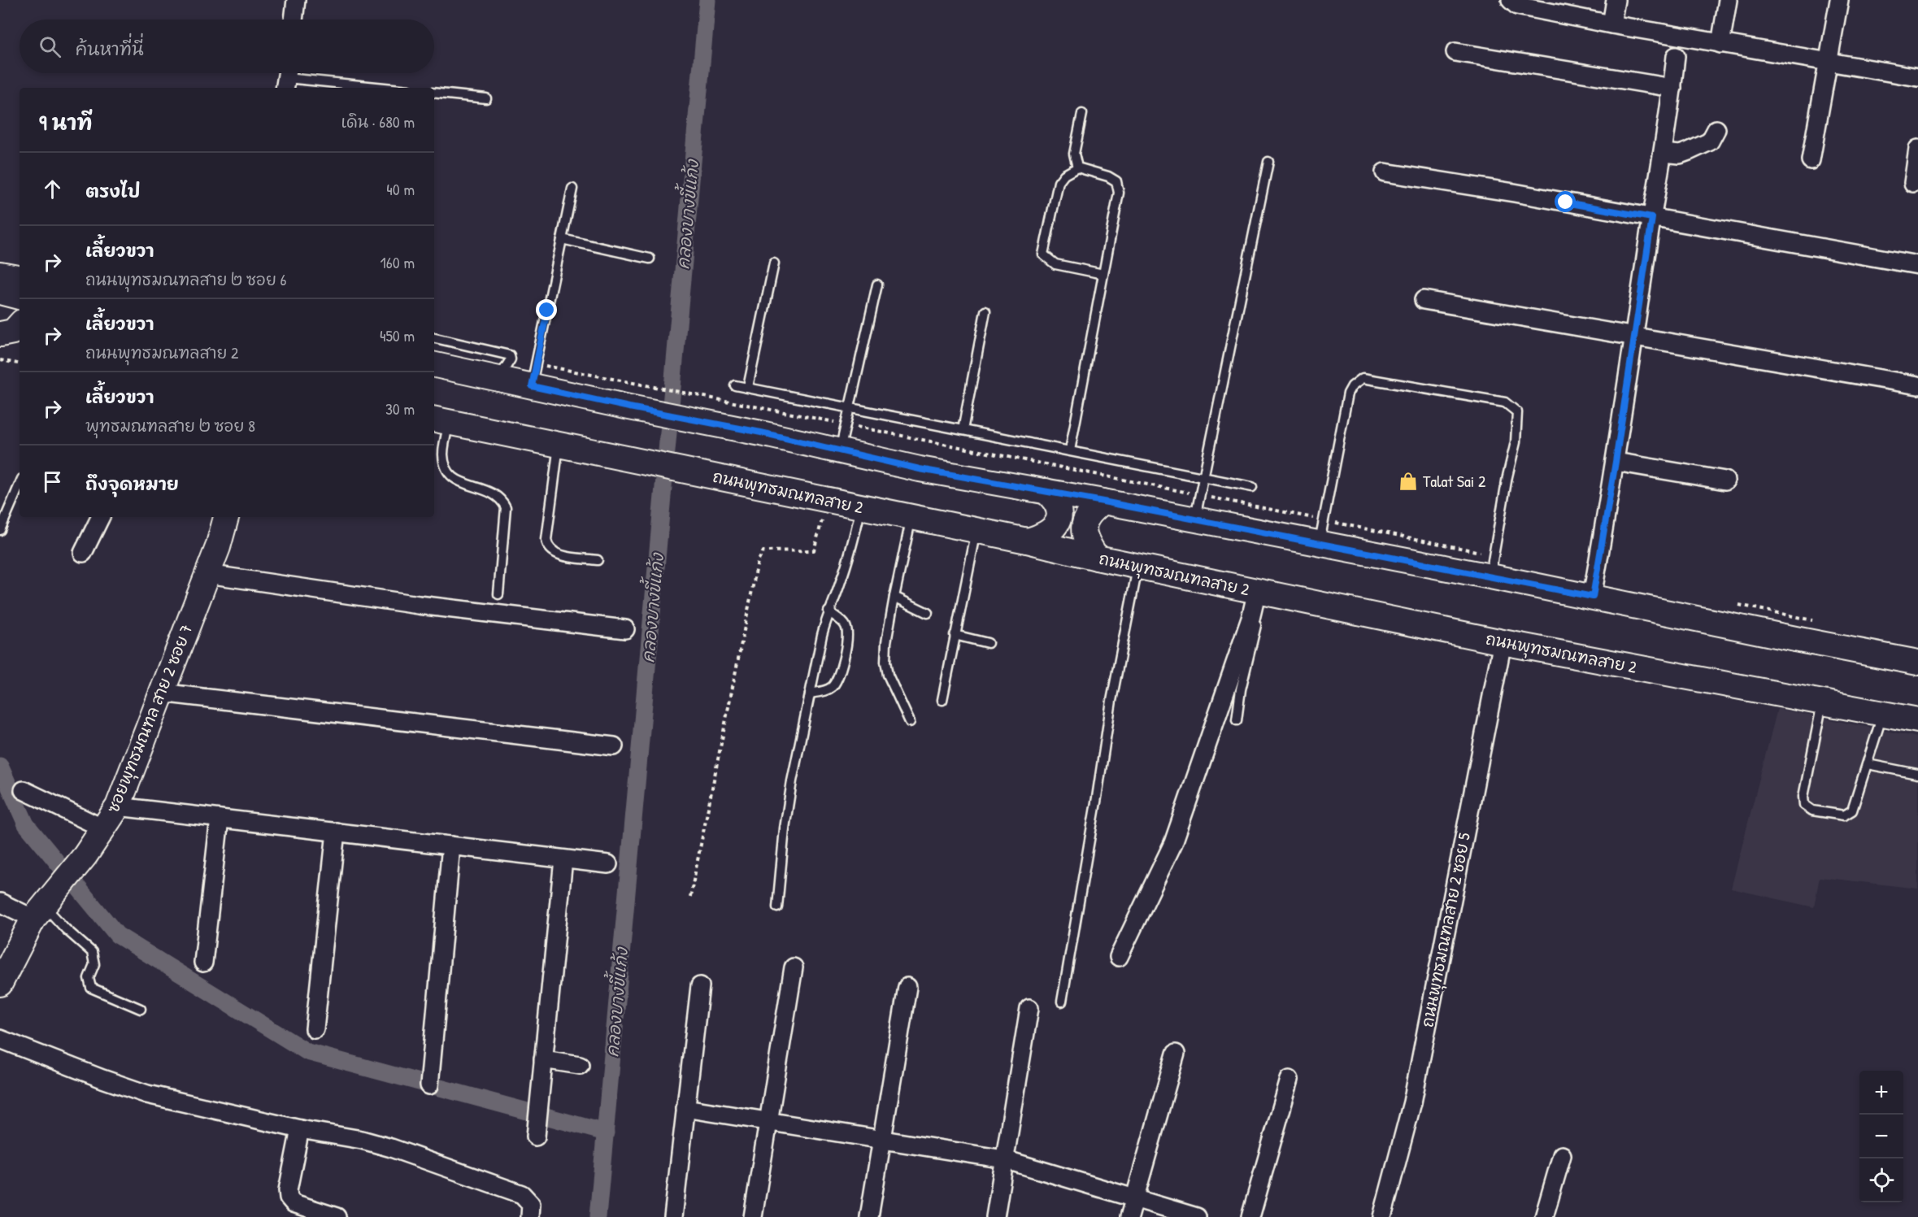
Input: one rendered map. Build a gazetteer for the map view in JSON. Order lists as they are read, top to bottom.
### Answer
{
  "streets": {
    "main road": ["ถนนพุทธมณฑลสาย 2", "ซอยพุทธมณฑล สาย 2 ซอย 7"],
    "street": ["ถนนพุทธมณฑลสาย 2 ซอย 5"]
  },
  "crossings": [
    ["ถนนพุทธมณฑลสาย 2", "ถนนพุทธมณฑลสาย 2 ซอย 5"]
  ],
  "water": ["คลองบางขี้แก้ง"],
  "places": {
    "shop": ["Talat Sai 2"]
  },
  "page": {
    "search": "ค้นหาที่นี่",
    "heading": ["9 นาที", "เดิน · 680 m"],
    "list": [
      ["ตรงไป", "40 m"],
      ["เลี้ยวขวา", "ถนนพุทธมณฑลสาย ๒ ซอย 6", "160 m"],
      ["เลี้ยวขวา", "ถนนพุทธมณฑลสาย 2", "450 m"],
      ["เลี้ยวขวา", "พุทธมณฑลสาย ๒ ซอย 8", "30 m"],
      "ถึงจุดหมาย"
    ],
    "map_buttons": ["+", "−"]
  }
}
